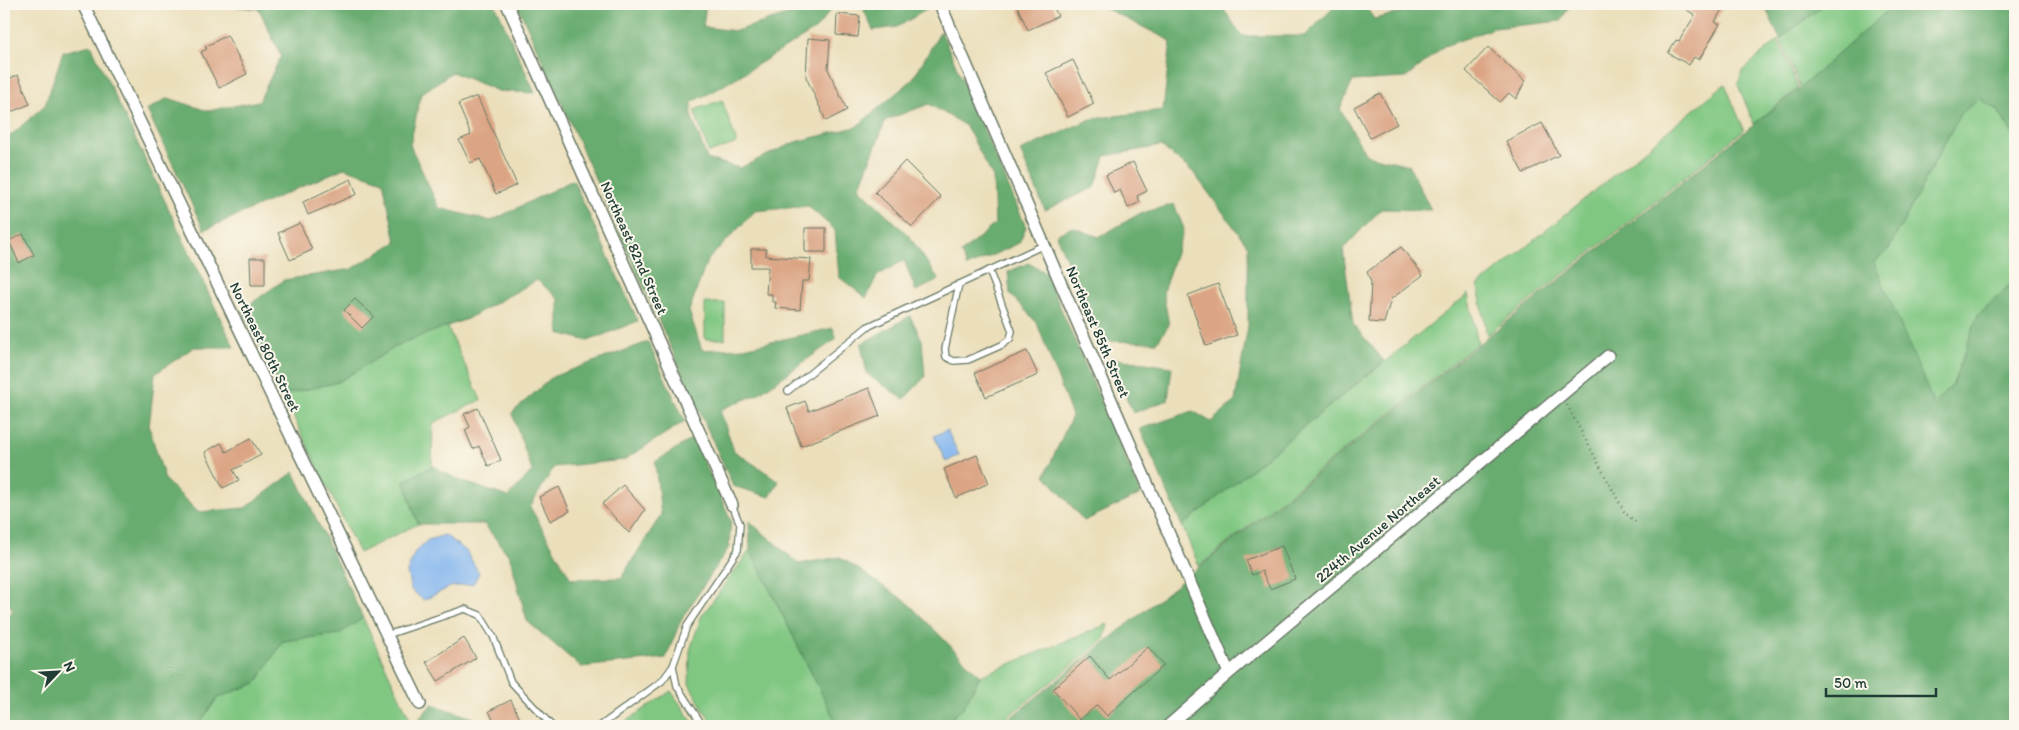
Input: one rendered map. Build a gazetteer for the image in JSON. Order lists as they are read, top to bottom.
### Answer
{
  "streets": {
    "street": [
      "Northeast 82nd Street",
      "Northeast 85th Street",
      "Northeast 80th Street",
      "224th Avenue Northeast"
    ]
  },
  "crossings": [
    ["Northeast 85th Street", "224th Avenue Northeast"]
  ],
  "scale_bar": "50 m",
  "north": "top right"
}
